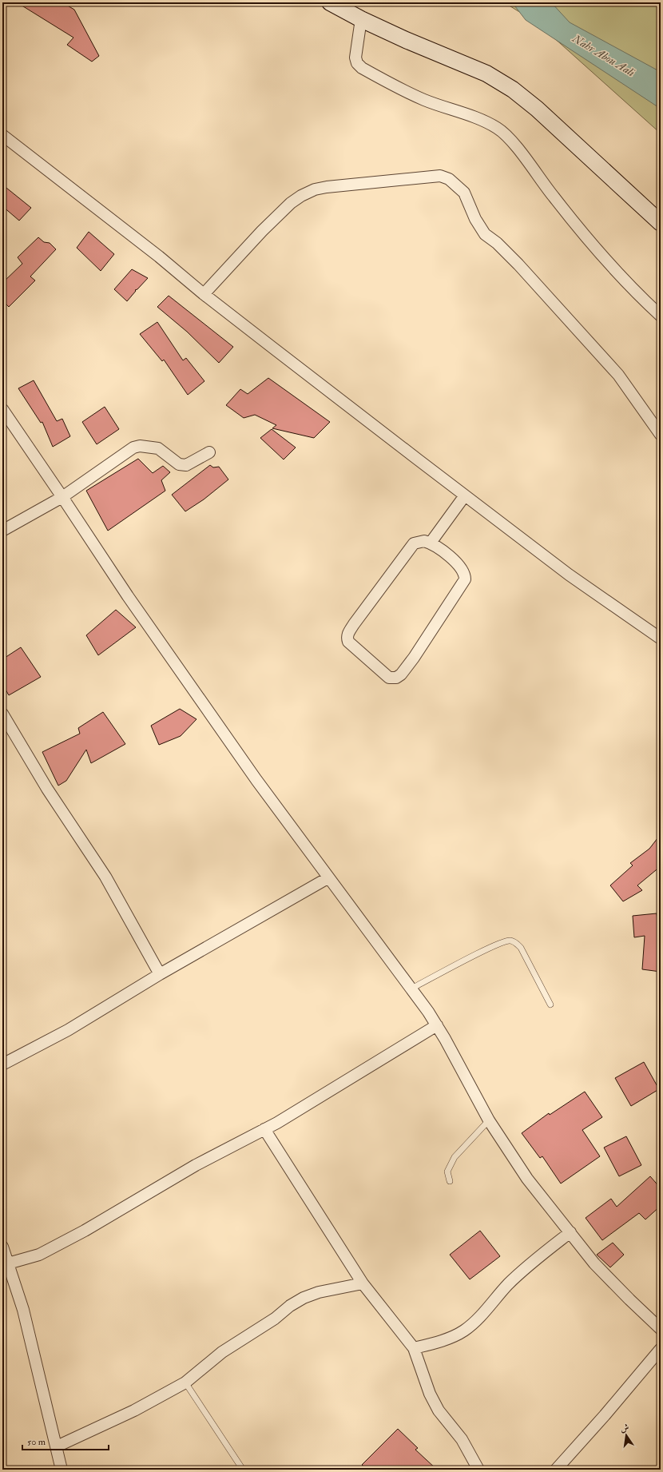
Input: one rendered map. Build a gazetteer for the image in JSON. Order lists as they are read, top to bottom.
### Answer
{
  "water": ["Nahr Abou Aali"],
  "scale_bar": "50 m",
  "north": "top"
}
